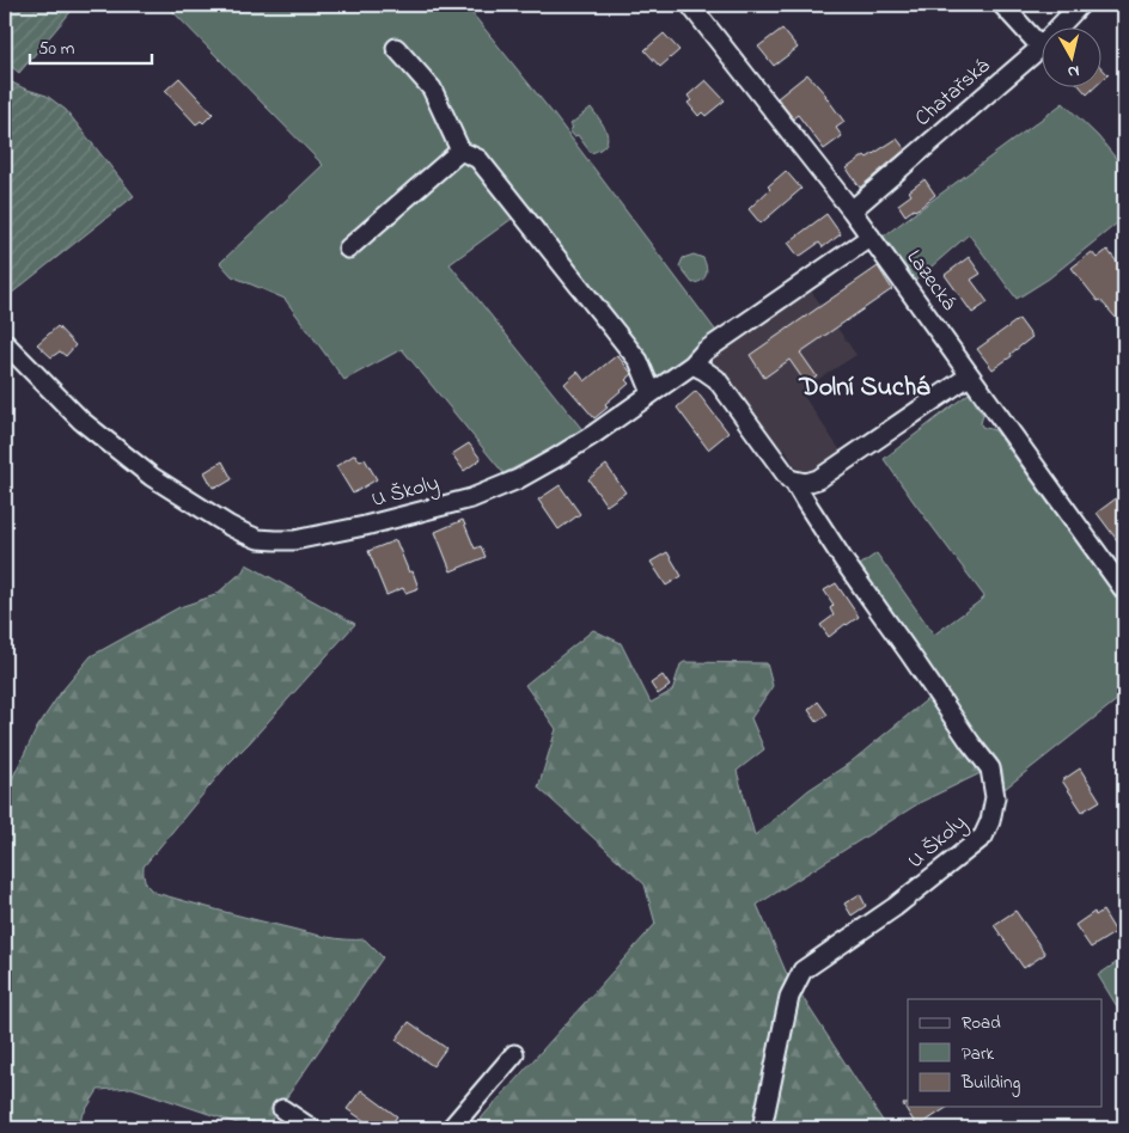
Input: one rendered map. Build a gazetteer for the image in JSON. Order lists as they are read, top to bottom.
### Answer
{
  "streets": {
    "street": ["Chatařská", "Lazecká", "U Školy"]
  },
  "crossings": [
    ["Chatařská", "Lazecká"]
  ],
  "districts": ["Dolní Suchá"],
  "legend": ["Road", "Park", "Building"],
  "scale_bar": "50 m",
  "north": "bottom"
}
